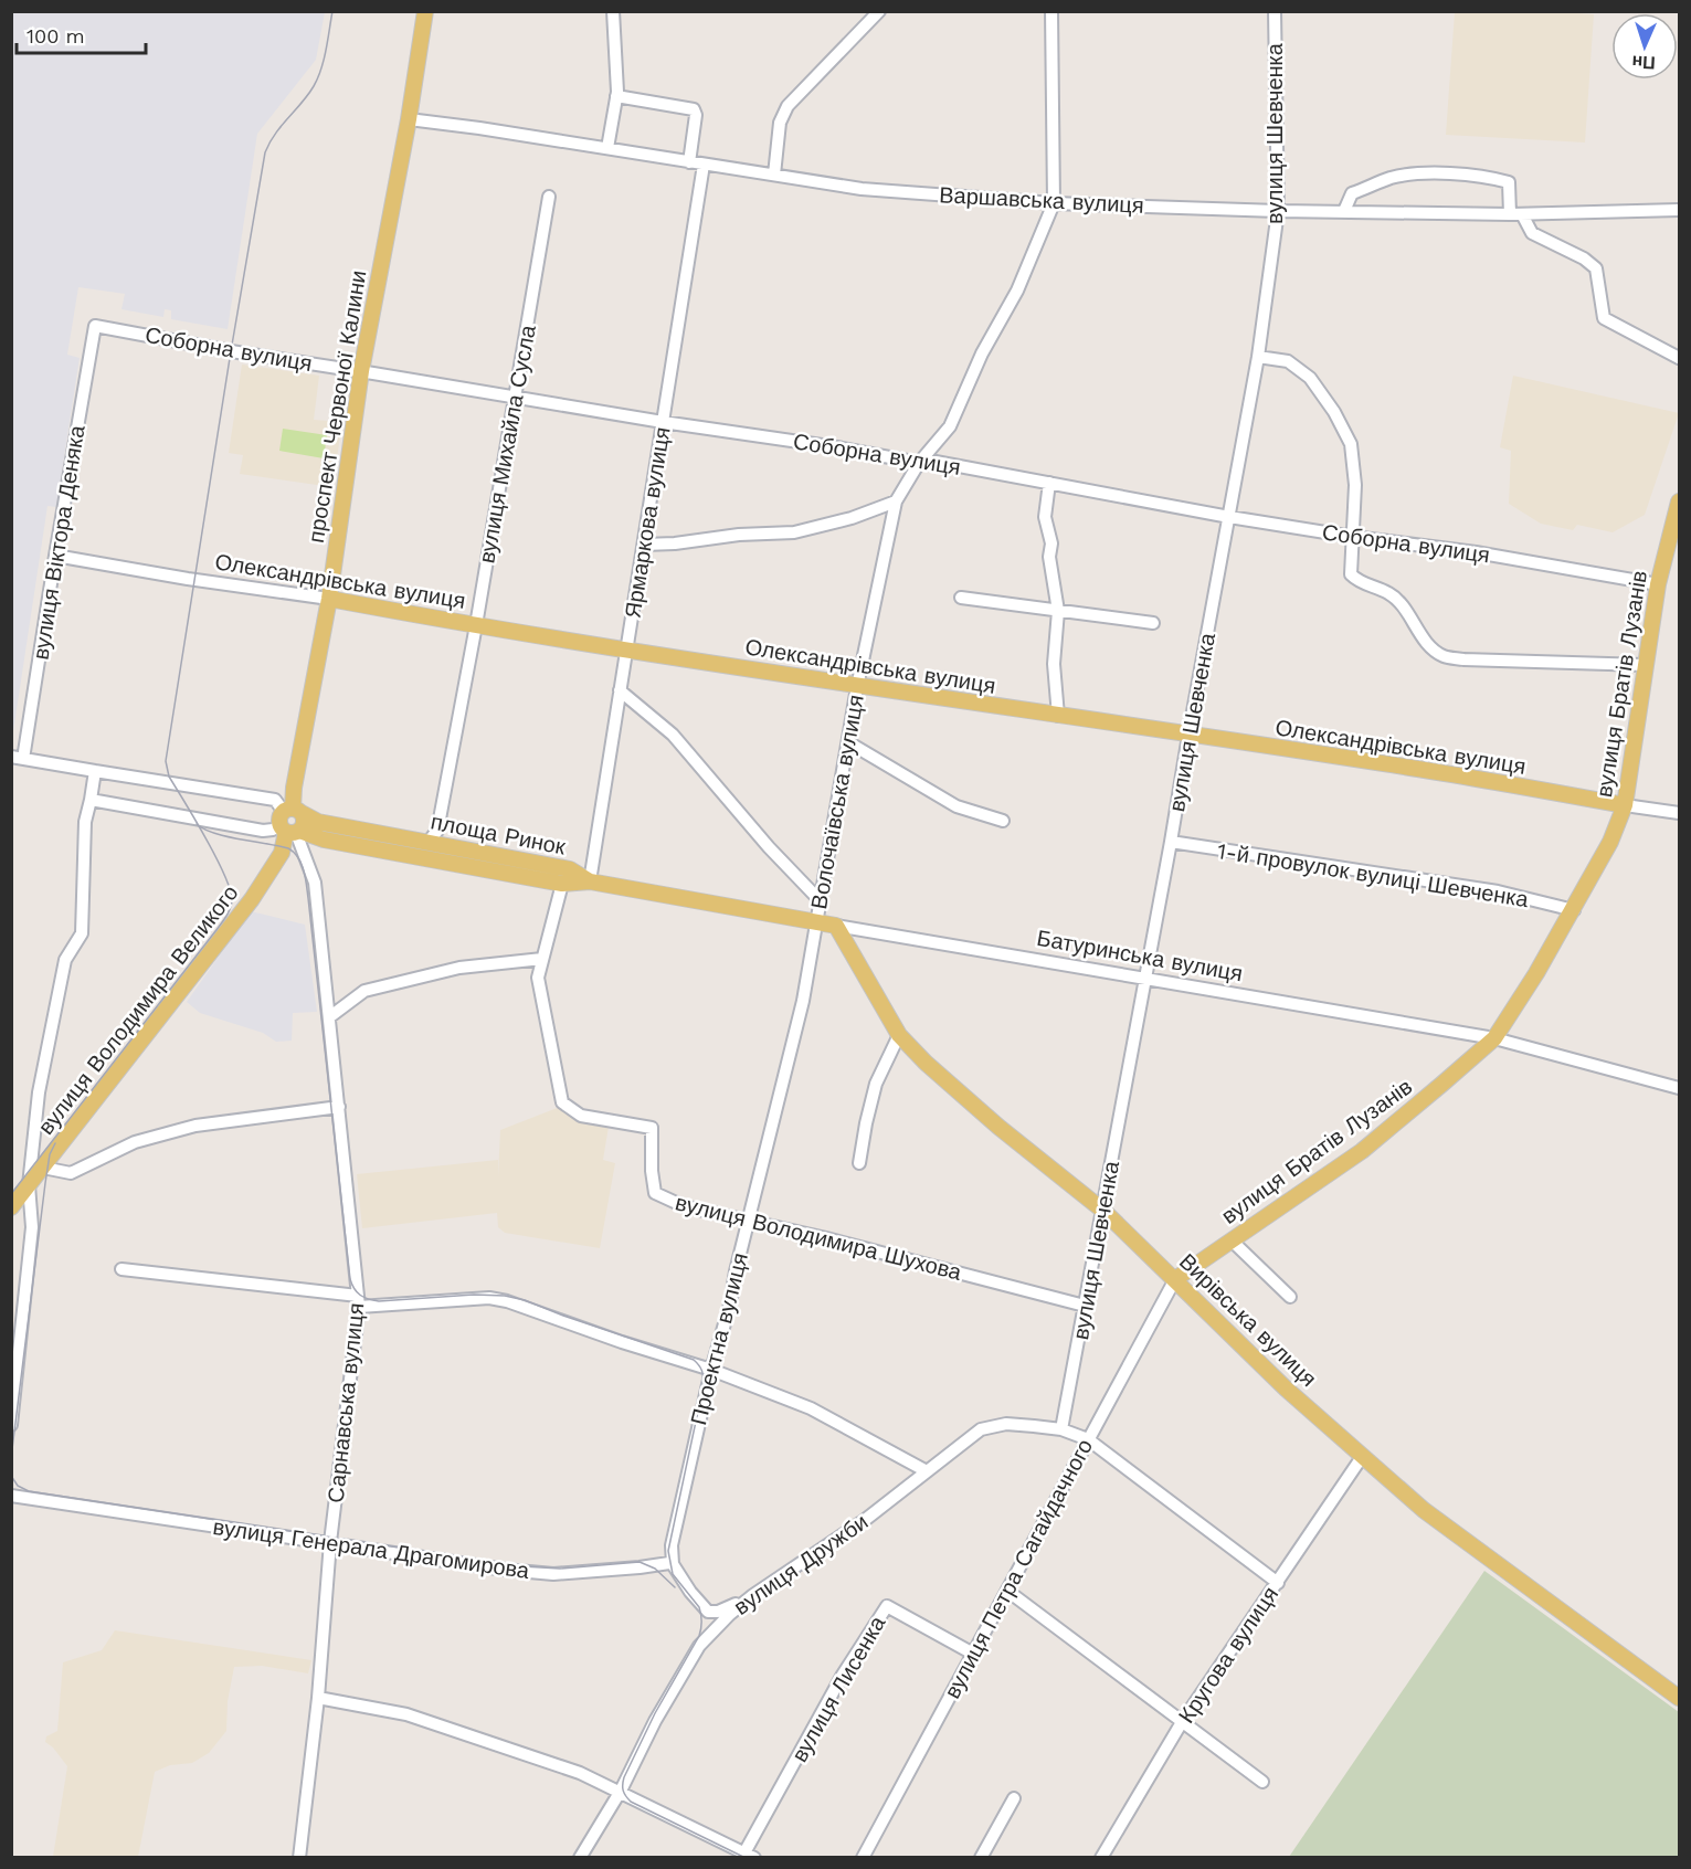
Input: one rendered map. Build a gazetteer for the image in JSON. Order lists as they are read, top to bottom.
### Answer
{
  "streets": {
    "main road": [
      "проспект Червоної Калини",
      "Олександрівська вулиця",
      "вулиця Братів Лузанів",
      "площа Ринок",
      "Батуринська вулиця",
      "вулиця Володимира Великого",
      "Вирівська вулиця"
    ],
    "street": [
      "вулиця Шевченка",
      "Варшавська вулиця",
      "Соборна вулиця",
      "вулиця Михайла Сусла",
      "Ярмаркова вулиця",
      "вулиця Віктора Деняка",
      "Волочаївська вулиця",
      "1-й провулок вулиці Шевченка",
      "вулиця Володимира Шухова",
      "Проектна вулиця",
      "Сарнавська вулиця",
      "вулиця Генерала Драгомирова",
      "вулиця Дружби",
      "вулиця Петра Сагайдачного",
      "Кругова вулиця",
      "вулиця Лисенка"
    ]
  },
  "crossings": [
    ["вулиця Шевченка", "Варшавська вулиця"],
    ["вулиця Шевченка", "Соборна вулиця"],
    ["вулиця Шевченка", "Олександрівська вулиця"],
    ["вулиця Шевченка", "1-й провулок вулиці Шевченка"],
    ["вулиця Шевченка", "Батуринська вулиця"],
    ["вулиця Шевченка", "вулиця Володимира Шухова"],
    ["вулиця Шевченка", "Вирівська вулиця"],
    ["вулиця Шевченка", "вулиця Дружби"],
    ["Варшавська вулиця", "проспект Червоної Калини"],
    ["Варшавська вулиця", "Ярмаркова вулиця"],
    ["Варшавська вулиця", "Волочаївська вулиця"],
    ["Соборна вулиця", "проспект Червоної Калини"],
    ["Соборна вулиця", "вулиця Михайла Сусла"],
    ["Соборна вулиця", "Ярмаркова вулиця"],
    ["Соборна вулиця", "вулиця Віктора Деняка"],
    ["Соборна вулиця", "вулиця Братів Лузанів"],
    ["Соборна вулиця", "Волочаївська вулиця"],
    ["проспект Червоної Калини", "Олександрівська вулиця"],
    ["проспект Червоної Калини", "площа Ринок"],
    ["проспект Червоної Калини", "вулиця Володимира Великого"],
    ["проспект Червоної Калини", "Сарнавська вулиця"],
    ["вулиця Михайла Сусла", "Олександрівська вулиця"],
    ["вулиця Михайла Сусла", "площа Ринок"],
    ["Ярмаркова вулиця", "Олександрівська вулиця"],
    ["Ярмаркова вулиця", "площа Ринок"],
    ["Ярмаркова вулиця", "Батуринська вулиця"],
    ["вулиця Віктора Деняка", "Олександрівська вулиця"],
    ["Олександрівська вулиця", "вулиця Братів Лузанів"],
    ["Олександрівська вулиця", "Волочаївська вулиця"],
    ["вулиця Братів Лузанів", "1-й провулок вулиці Шевченка"],
    ["вулиця Братів Лузанів", "Батуринська вулиця"],
    ["вулиця Братів Лузанів", "Вирівська вулиця"],
    ["вулиця Братів Лузанів", "вулиця Петра Сагайдачного"],
    ["Волочаївська вулиця", "Батуринська вулиця"],
    ["Волочаївська вулиця", "Проектна вулиця"],
    ["площа Ринок", "Батуринська вулиця"],
    ["площа Ринок", "вулиця Володимира Великого"],
    ["площа Ринок", "вулиця Володимира Шухова"],
    ["площа Ринок", "Сарнавська вулиця"],
    ["Батуринська вулиця", "Вирівська вулиця"],
    ["Батуринська вулиця", "Проектна вулиця"],
    ["вулиця Володимира Великого", "Сарнавська вулиця"],
    ["вулиця Володимира Шухова", "Проектна вулиця"],
    ["Вирівська вулиця", "вулиця Петра Сагайдачного"],
    ["Вирівська вулиця", "Кругова вулиця"],
    ["Проектна вулиця", "вулиця Генерала Драгомирова"],
    ["Сарнавська вулиця", "вулиця Генерала Драгомирова"],
    ["вулиця Дружби", "вулиця Петра Сагайдачного"],
    ["вулиця Дружби", "Кругова вулиця"],
    ["вулиця Петра Сагайдачного", "вулиця Лисенка"]
  ],
  "scale_bar": "100 m",
  "north": "bottom"
}
